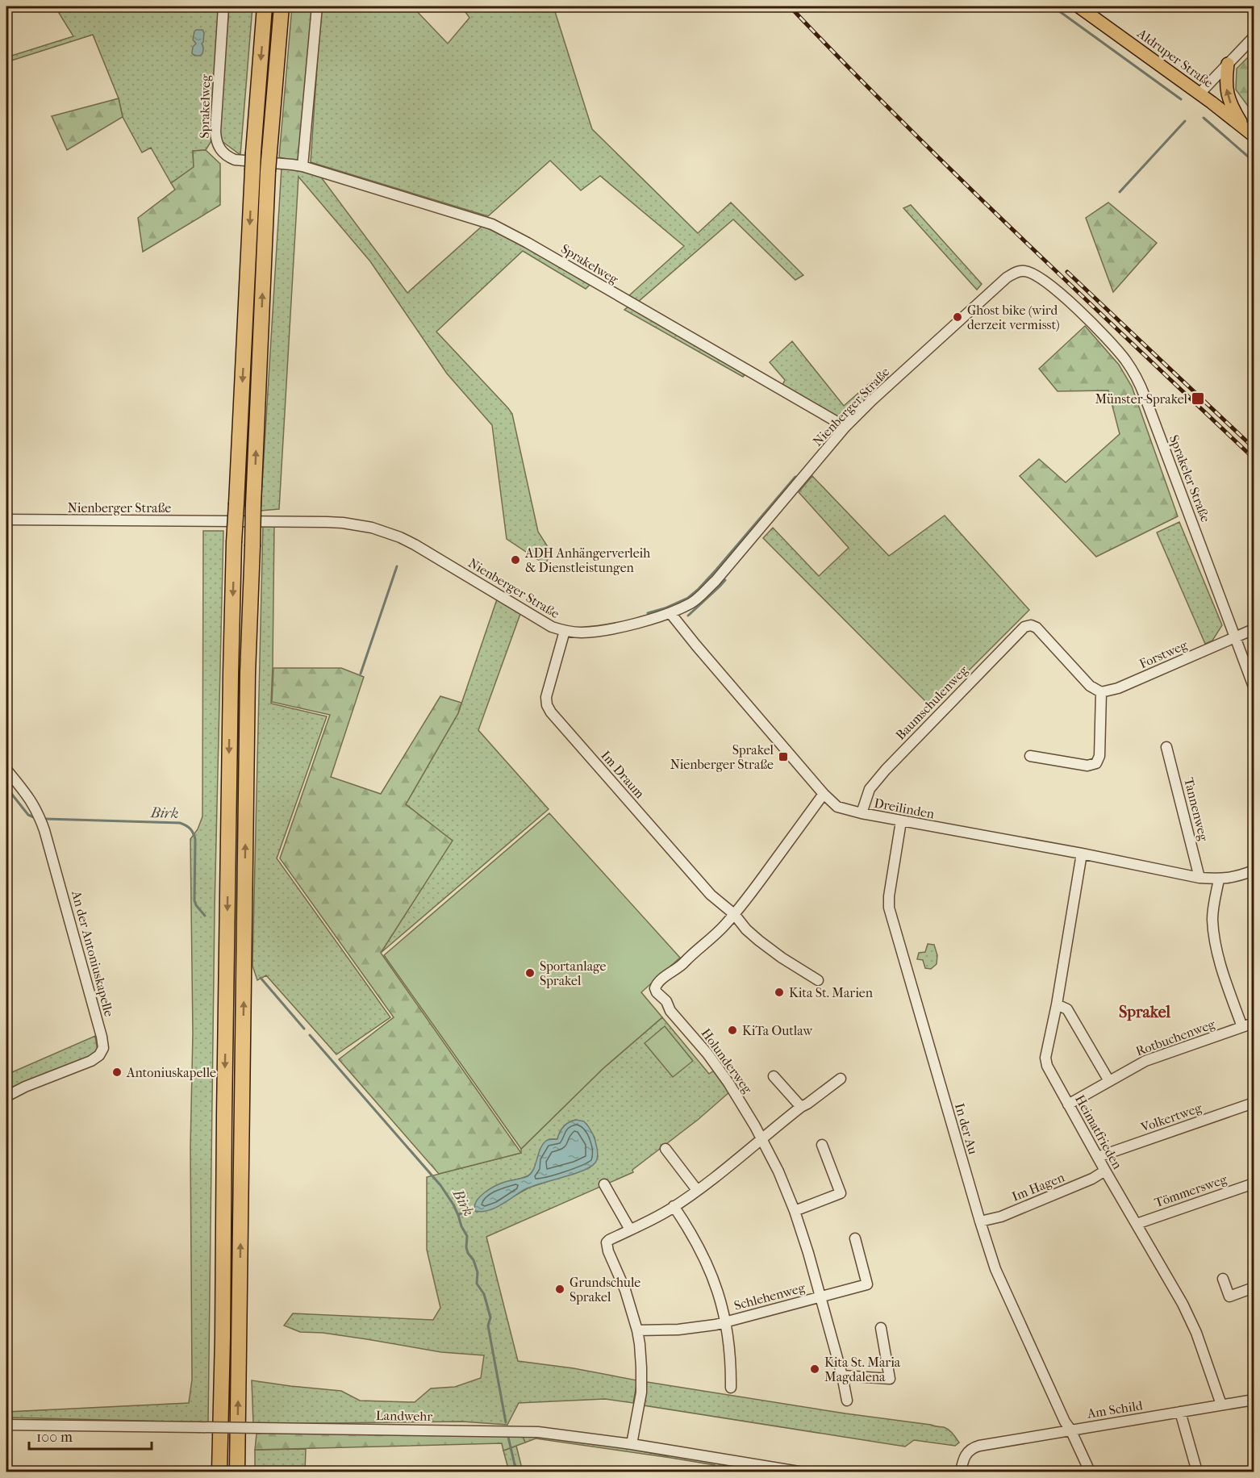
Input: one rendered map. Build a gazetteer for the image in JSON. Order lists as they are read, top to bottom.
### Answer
{
  "streets": {
    "main road": ["Aldruper Straße"],
    "street": [
      "Sprakelweg",
      "Nienberger Straße",
      "Sprakeler Straße",
      "Forstweg",
      "Baumschulenweg",
      "Im Draum",
      "Dreilinden",
      "Tannenweg",
      "An der Antoniuskapelle",
      "Rotbuchenweg",
      "Holunderweg",
      "Volkertweg",
      "In der Au",
      "Heimatfrieden",
      "Im Hagen",
      "Tömmersweg",
      "Schlehenweg",
      "Am Schild",
      "Landwehr"
    ]
  },
  "crossings": [
    ["Sprakelweg", "Nienberger Straße"],
    ["Nienberger Straße", "Sprakeler Straße"],
    ["Nienberger Straße", "Im Draum"],
    ["Nienberger Straße", "Dreilinden"],
    ["Sprakeler Straße", "Forstweg"],
    ["Forstweg", "Baumschulenweg"],
    ["Baumschulenweg", "Dreilinden"],
    ["Im Draum", "Holunderweg"],
    ["Dreilinden", "Tannenweg"],
    ["Dreilinden", "In der Au"],
    ["Dreilinden", "Heimatfrieden"],
    ["Rotbuchenweg", "Heimatfrieden"],
    ["Holunderweg", "Schlehenweg"],
    ["Volkertweg", "Heimatfrieden"],
    ["In der Au", "Im Hagen"],
    ["In der Au", "Am Schild"],
    ["Heimatfrieden", "Im Hagen"],
    ["Heimatfrieden", "Tömmersweg"],
    ["Heimatfrieden", "Am Schild"]
  ],
  "districts": ["Sprakel"],
  "water": ["Birk"],
  "places": {
    "other": [
      "Ghost bike (wird derzeit vermisst)",
      "ADH Anhängerverleih & Dienstleistungen",
      "Sportanlage Sprakel",
      "Kita St. Marien",
      "KiTa Outlaw",
      "Antoniuskapelle",
      "Grundschule Sprakel",
      "Kita St. Maria Magdalena"
    ],
    "transit": ["Münster-Sprakel", "Sprakel Nienberger Straße"]
  },
  "scale_bar": "100 m"
}
